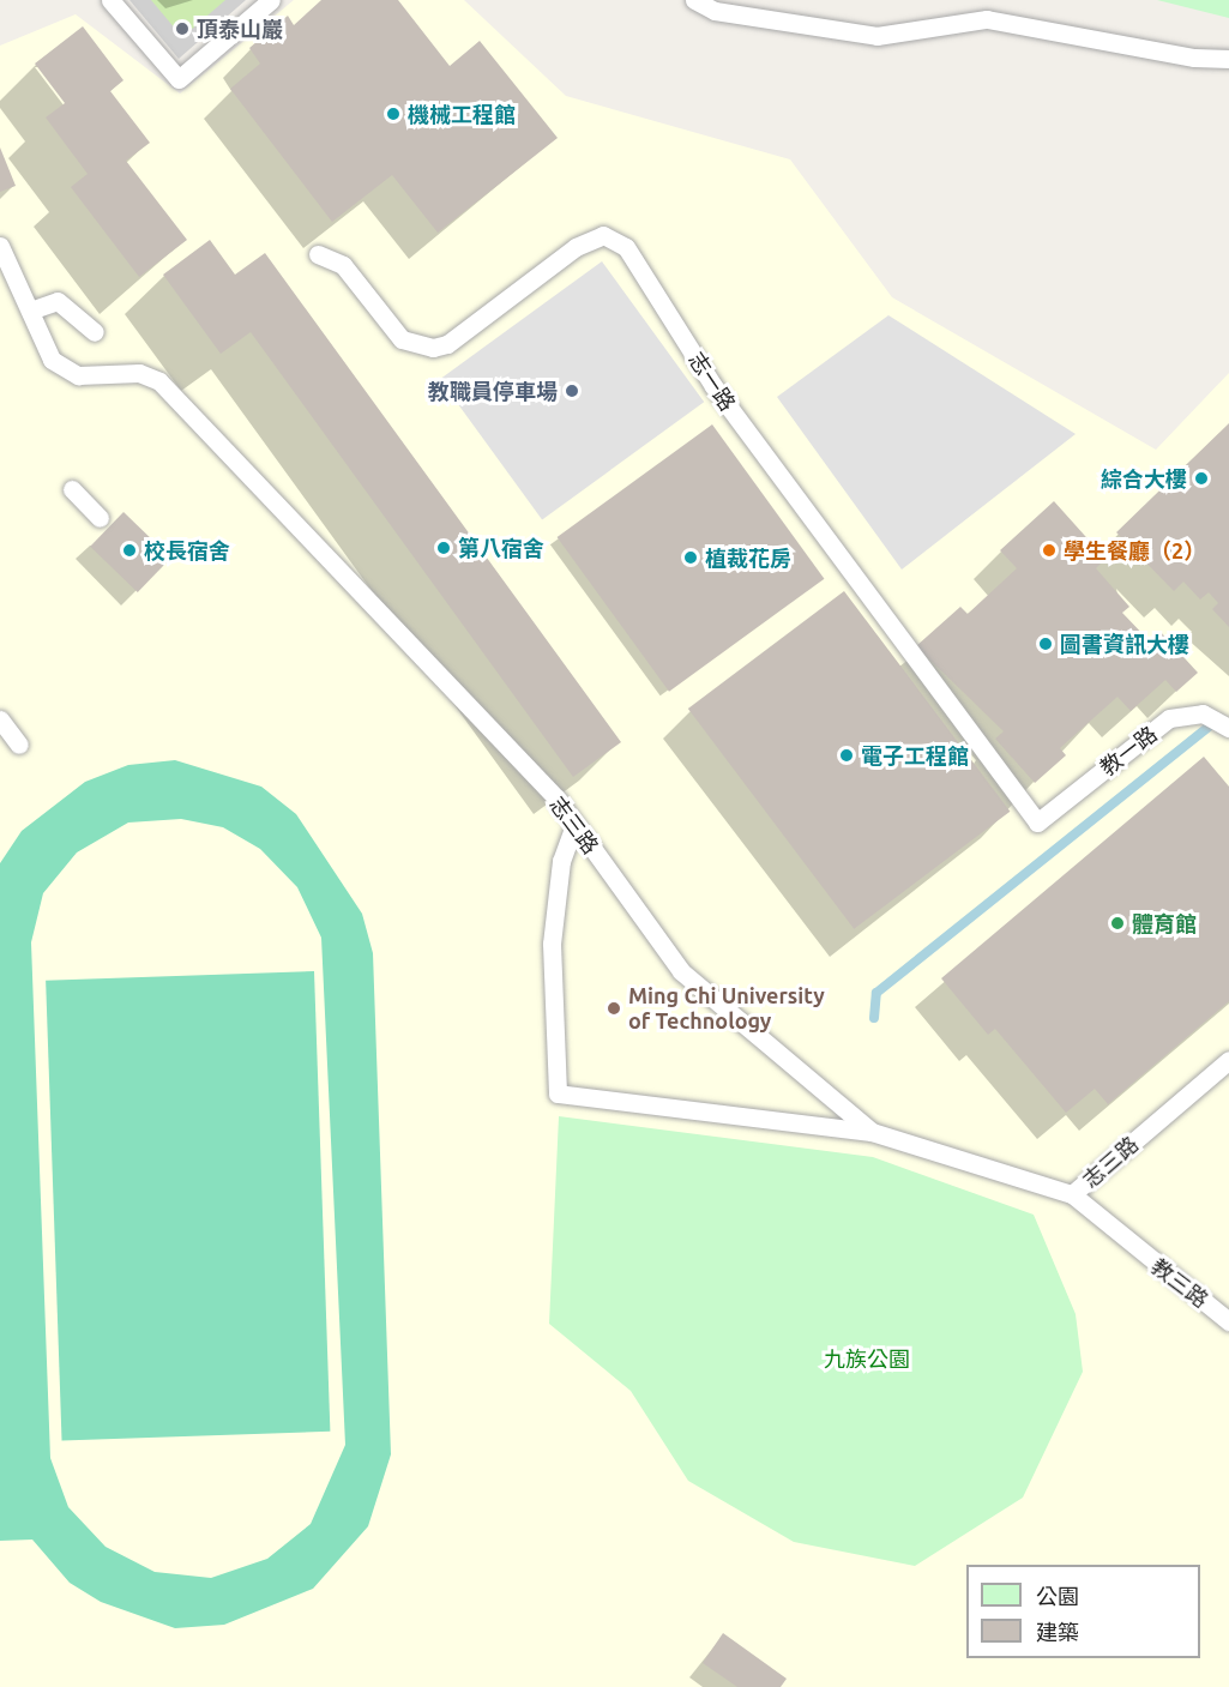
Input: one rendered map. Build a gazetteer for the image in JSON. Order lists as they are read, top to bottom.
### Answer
{
  "streets": {
    "lane": [
      "志一路",
      "教一路",
      "志三路",
      "教三路"
    ]
  },
  "crossings": [
    ["志一路", "教一路"],
    ["志三路", "教三路"]
  ],
  "parks": ["九族公園"],
  "places": [
    "頂泰山巖",
    "機械工程館",
    "教職員停車場",
    "綜合大樓",
    "第八宿舍",
    "校長宿舍",
    "學生餐廳（2）",
    "植裁花房",
    "圖書資訊大樓",
    "電子工程館",
    "體育館",
    "Ming Chi University of Technology"
  ],
  "legend": ["公園", "建築"]
}
